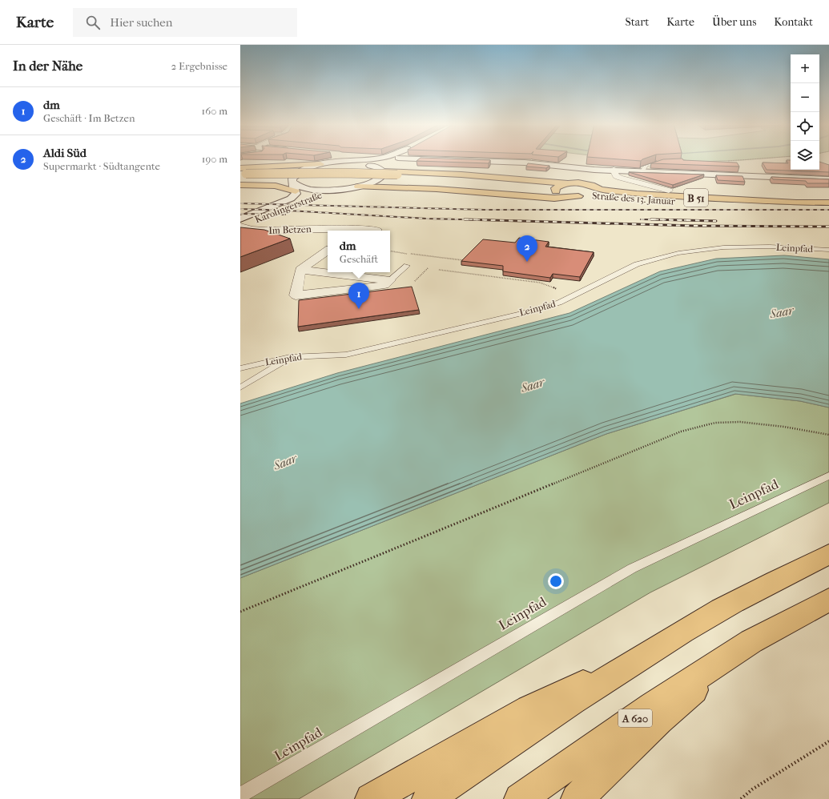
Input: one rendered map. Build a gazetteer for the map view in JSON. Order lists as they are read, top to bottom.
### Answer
{
  "streets": {
    "main road": ["Straße des 13. Januar", "Karolingerstraße", "A 620"],
    "street": ["Im Betzen"],
    "lane": ["Leinpfad"]
  },
  "crossings": [
    ["Karolingerstraße", "Im Betzen"]
  ],
  "water": ["Saar"],
  "page": {
    "header": "Karte",
    "search": "Hier suchen",
    "nav": [
      "Start",
      "Karte",
      "Über uns",
      "Kontakt"
    ],
    "heading": ["In der Nähe", "2 Ergebnisse"],
    "map_buttons": ["+", "−"],
    "list": [
      {
        "mark": "1",
        "name": "dm",
        "note": "Geschäft · Im Betzen",
        "value": "160 m"
      },
      {
        "mark": "2",
        "name": "Aldi Süd",
        "note": "Supermarkt · Südtangente",
        "value": "190 m"
      }
    ],
    "popup": ["dm", "Geschäft"],
    "pins": ["2", "1"]
  }
}
